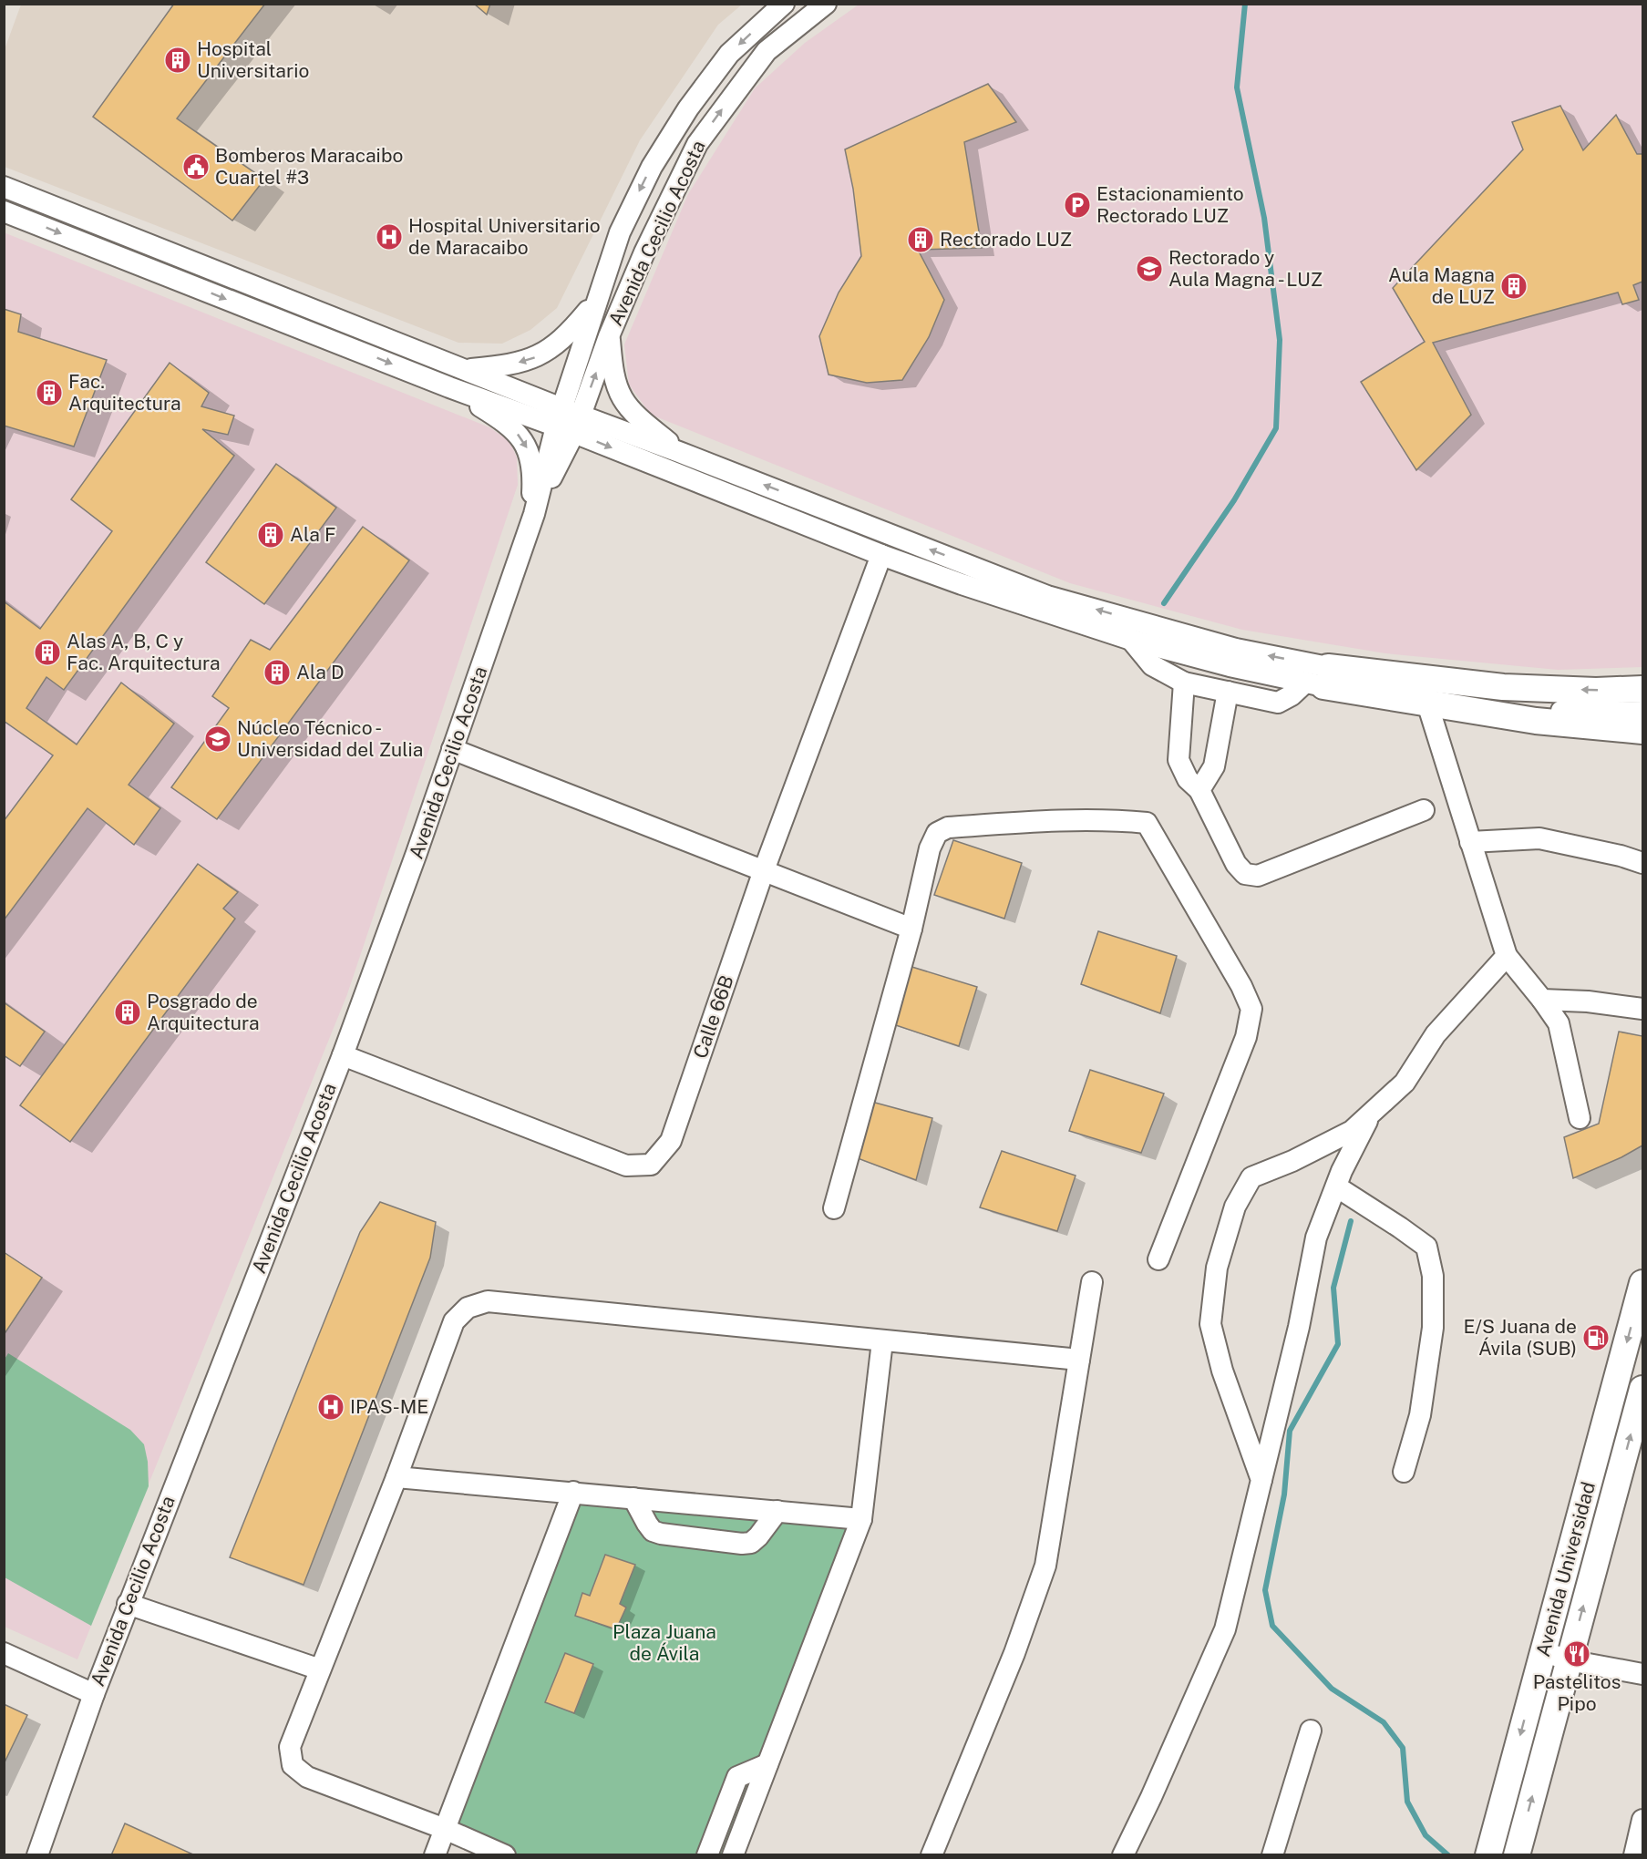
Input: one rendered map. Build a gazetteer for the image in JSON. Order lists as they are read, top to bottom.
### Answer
{
  "streets": {
    "street": ["Avenida Cecilio Acosta", "Calle 66B", "Avenida Universidad"]
  },
  "crossings": [
    ["Avenida Cecilio Acosta", "Calle 66B"]
  ],
  "parks": ["Plaza Juana de Ávila"],
  "places": {
    "building": [
      "Hospital Universitario",
      "Rectorado LUZ",
      "Aula Magna de LUZ",
      "Fac. Arquitectura",
      "Ala F",
      "Alas A, B, C y Fac. Arquitectura",
      "Ala D",
      "Posgrado de Arquitectura"
    ],
    "public building": ["Bomberos Maracaibo Cuartel #3"],
    "parking": ["Estacionamiento Rectorado LUZ"],
    "hospital": ["Hospital Universitario de Maracaibo", "IPAS-ME"],
    "school or university": ["Rectorado y Aula Magna - LUZ", "Núcleo Técnico - Universidad del Zulia"],
    "fuel station": ["E/S Juana de Ávila (SUB)"],
    "restaurant": ["Pastelitos Pipo"]
  }
}
